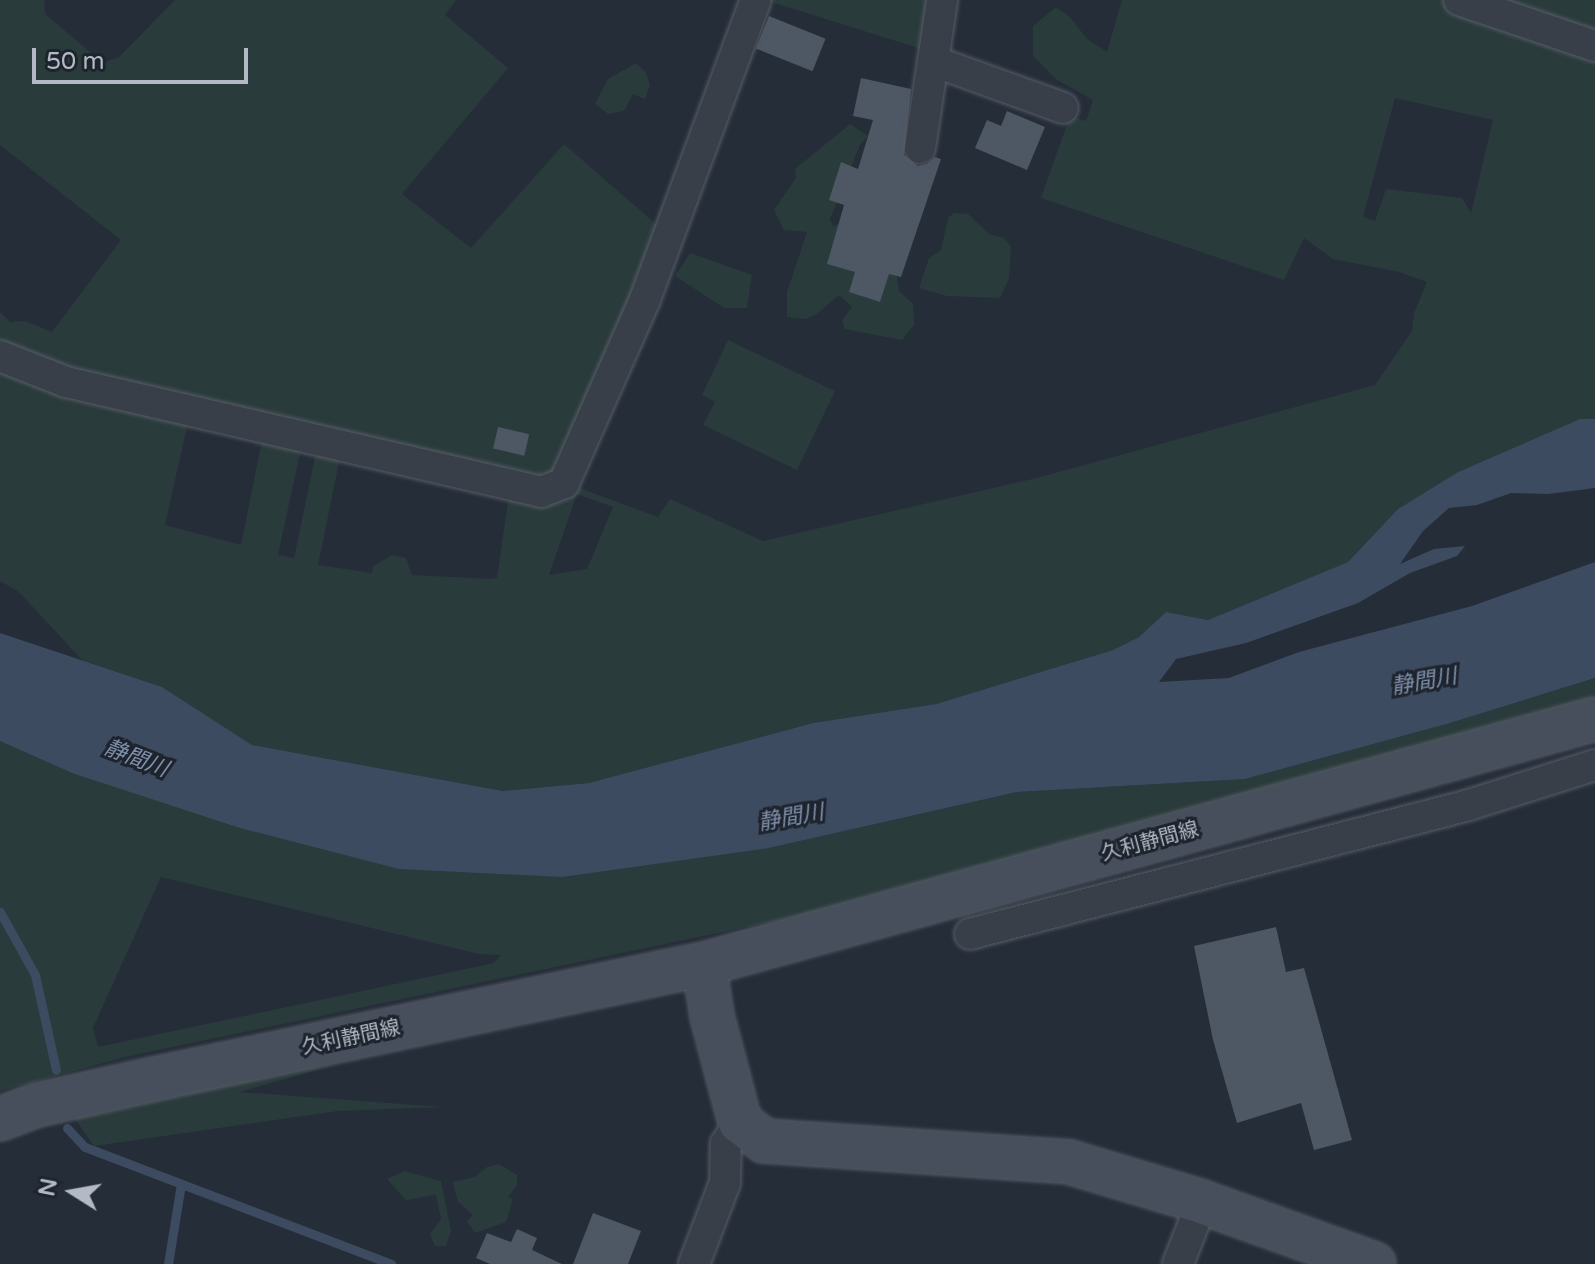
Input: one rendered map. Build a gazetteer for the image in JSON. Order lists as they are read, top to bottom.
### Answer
{
  "streets": {
    "main road": ["久利静間線"]
  },
  "water": ["静間川"],
  "scale_bar": "50 m",
  "north": "left"
}
